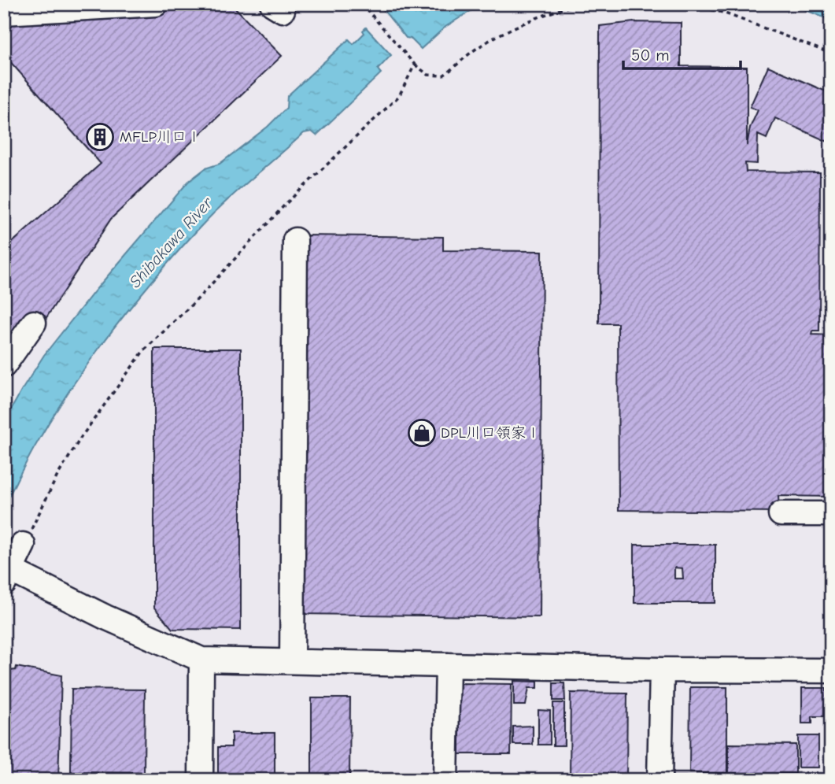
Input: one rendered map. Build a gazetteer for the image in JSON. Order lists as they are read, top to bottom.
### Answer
{
  "water": ["Shibakawa River"],
  "places": {
    "building": ["MFLP川口Ⅰ"],
    "shop": ["DPL川口領家Ⅰ"]
  },
  "scale_bar": "50 m"
}
